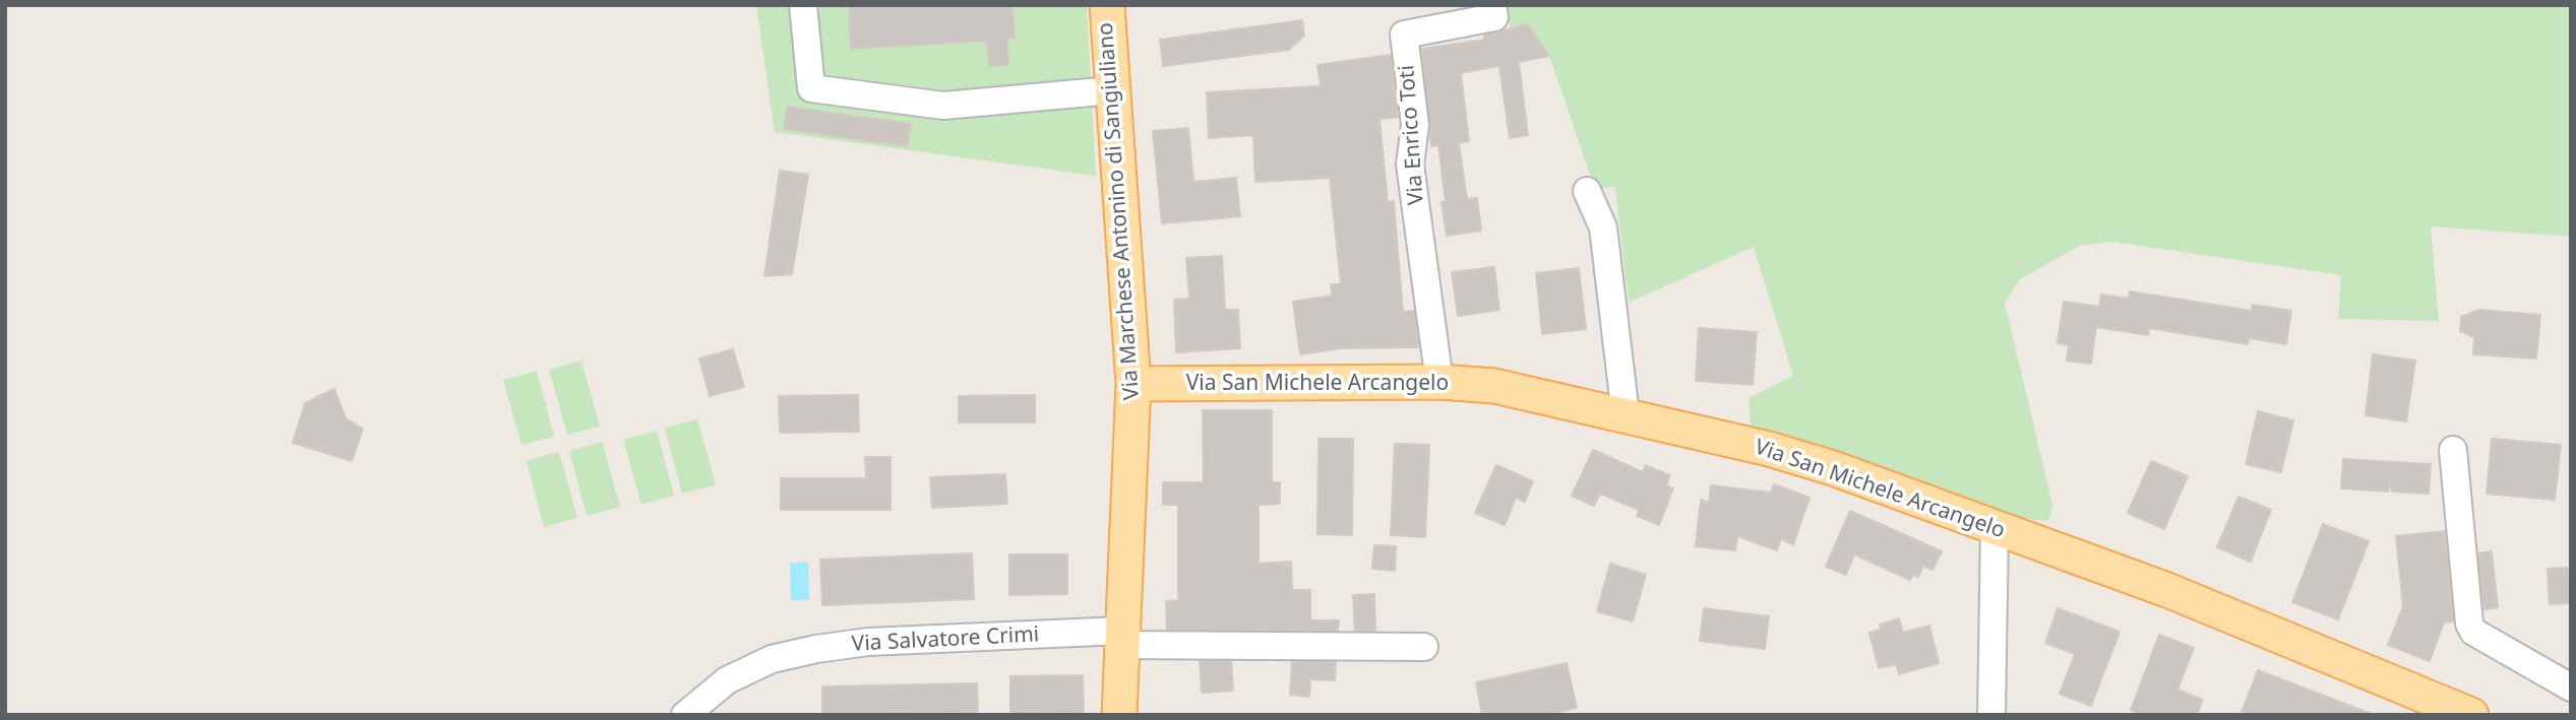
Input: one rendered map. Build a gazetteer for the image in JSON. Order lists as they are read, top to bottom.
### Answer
{
  "streets": {
    "main road": ["Via Marchese Antonino di Sangiuliano", "Via San Michele Arcangelo"],
    "street": ["Via Enrico Toti", "Via Salvatore Crimi"]
  },
  "crossings": [
    ["Via Enrico Toti", "Via San Michele Arcangelo"],
    ["Via Marchese Antonino di Sangiuliano", "Via San Michele Arcangelo"],
    ["Via Marchese Antonino di Sangiuliano", "Via Salvatore Crimi"]
  ]
}
